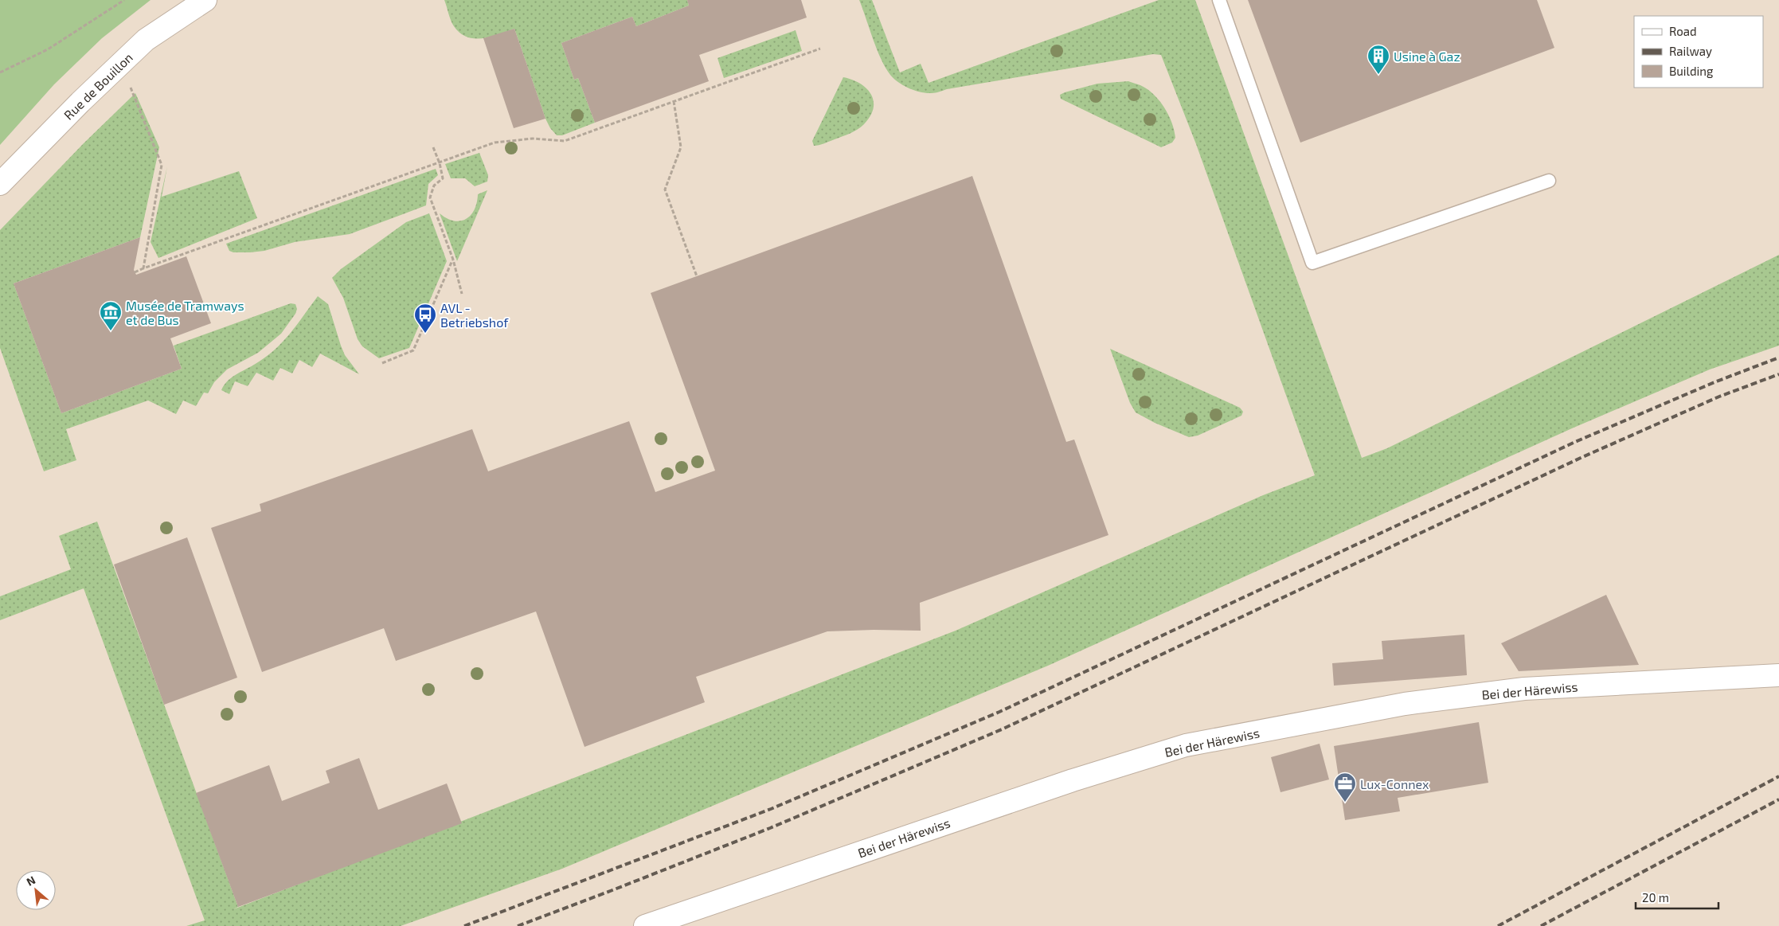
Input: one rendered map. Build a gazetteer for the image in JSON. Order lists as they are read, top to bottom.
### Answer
{
  "streets": {
    "street": ["Rue de Bouillon", "Bei der Härewiss"]
  },
  "places": {
    "building": ["Usine à Gaz"],
    "museum": ["Musée de Tramways et de Bus"],
    "bus stop": ["AVL - Betriebshof"],
    "office": ["Lux-Connex"]
  },
  "legend": ["Road", "Railway", "Building"],
  "scale_bar": "20 m",
  "north": "top left"
}
